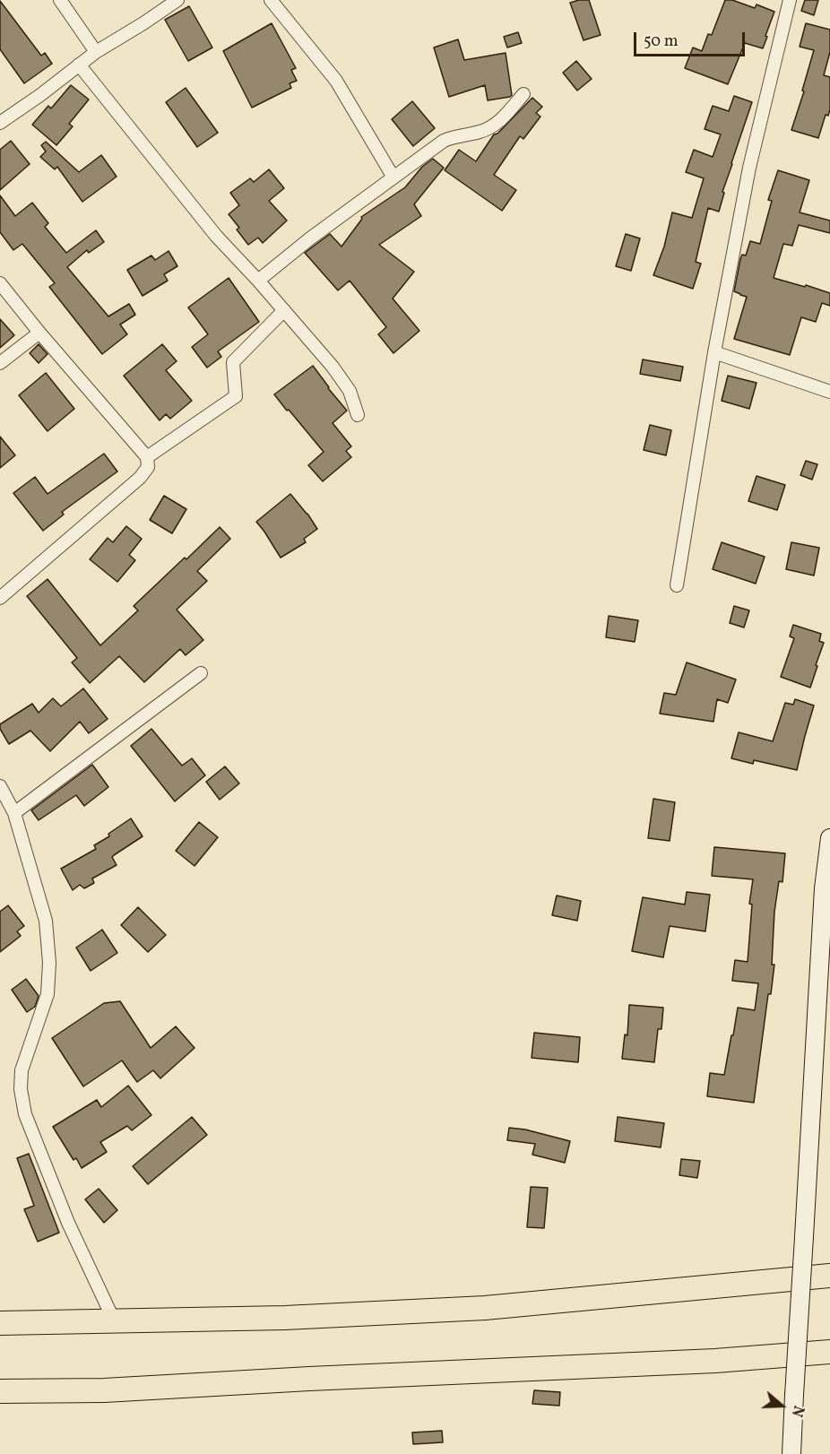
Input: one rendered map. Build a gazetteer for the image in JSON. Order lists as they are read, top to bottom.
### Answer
{
  "scale_bar": "50 m",
  "north": "right"
}
